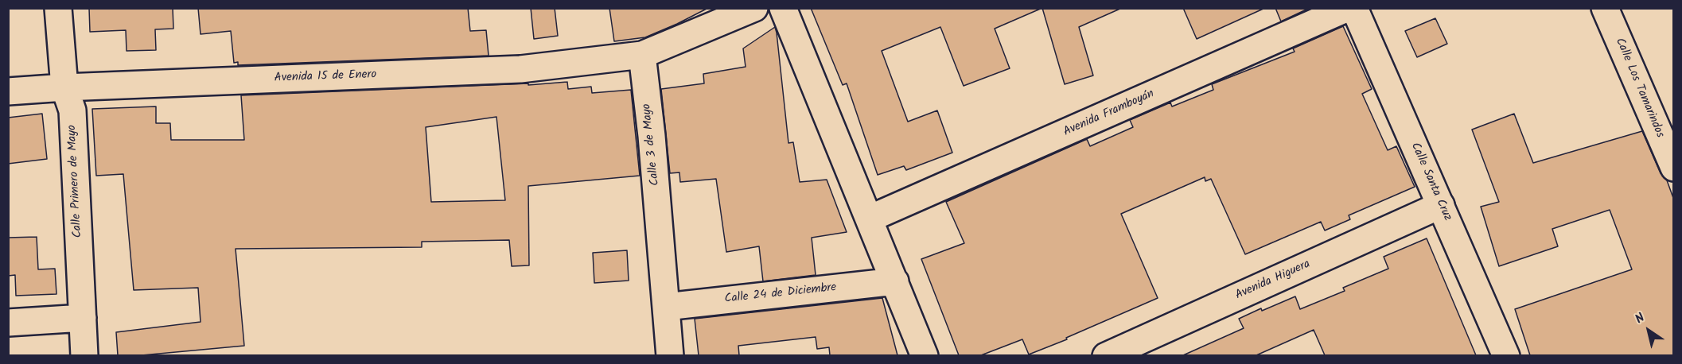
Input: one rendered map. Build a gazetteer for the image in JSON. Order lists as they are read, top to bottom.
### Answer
{
  "streets": {
    "street": [
      "Avenida 15 de Enero",
      "Calle Los Tamarindos",
      "Avenida Framboyán",
      "Calle 3 de Mayo",
      "Calle Primero de Mayo",
      "Calle Santa Cruz",
      "Avenida Higuera",
      "Calle 24 de Diciembre"
    ]
  },
  "crossings": [
    ["Avenida 15 de Enero", "Calle 3 de Mayo"],
    ["Avenida 15 de Enero", "Calle Primero de Mayo"],
    ["Calle 3 de Mayo", "Calle 24 de Diciembre"],
    ["Calle Santa Cruz", "Avenida Higuera"]
  ],
  "north": "top left"
}
